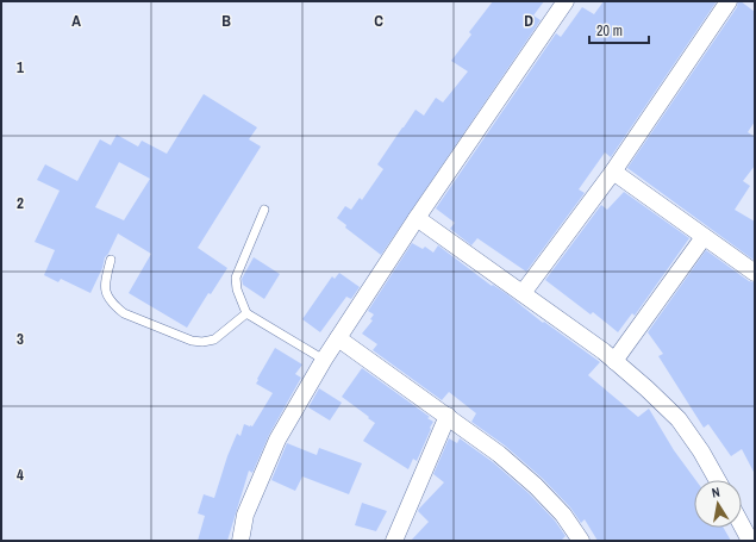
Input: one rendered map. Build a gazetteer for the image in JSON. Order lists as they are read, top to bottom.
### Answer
{
  "scale_bar": "20 m",
  "north": "top",
  "grid": {
    "columns": [
      "A",
      "B",
      "C",
      "D"
    ],
    "rows": [
      "1",
      "2",
      "3",
      "4"
    ]
  }
}
